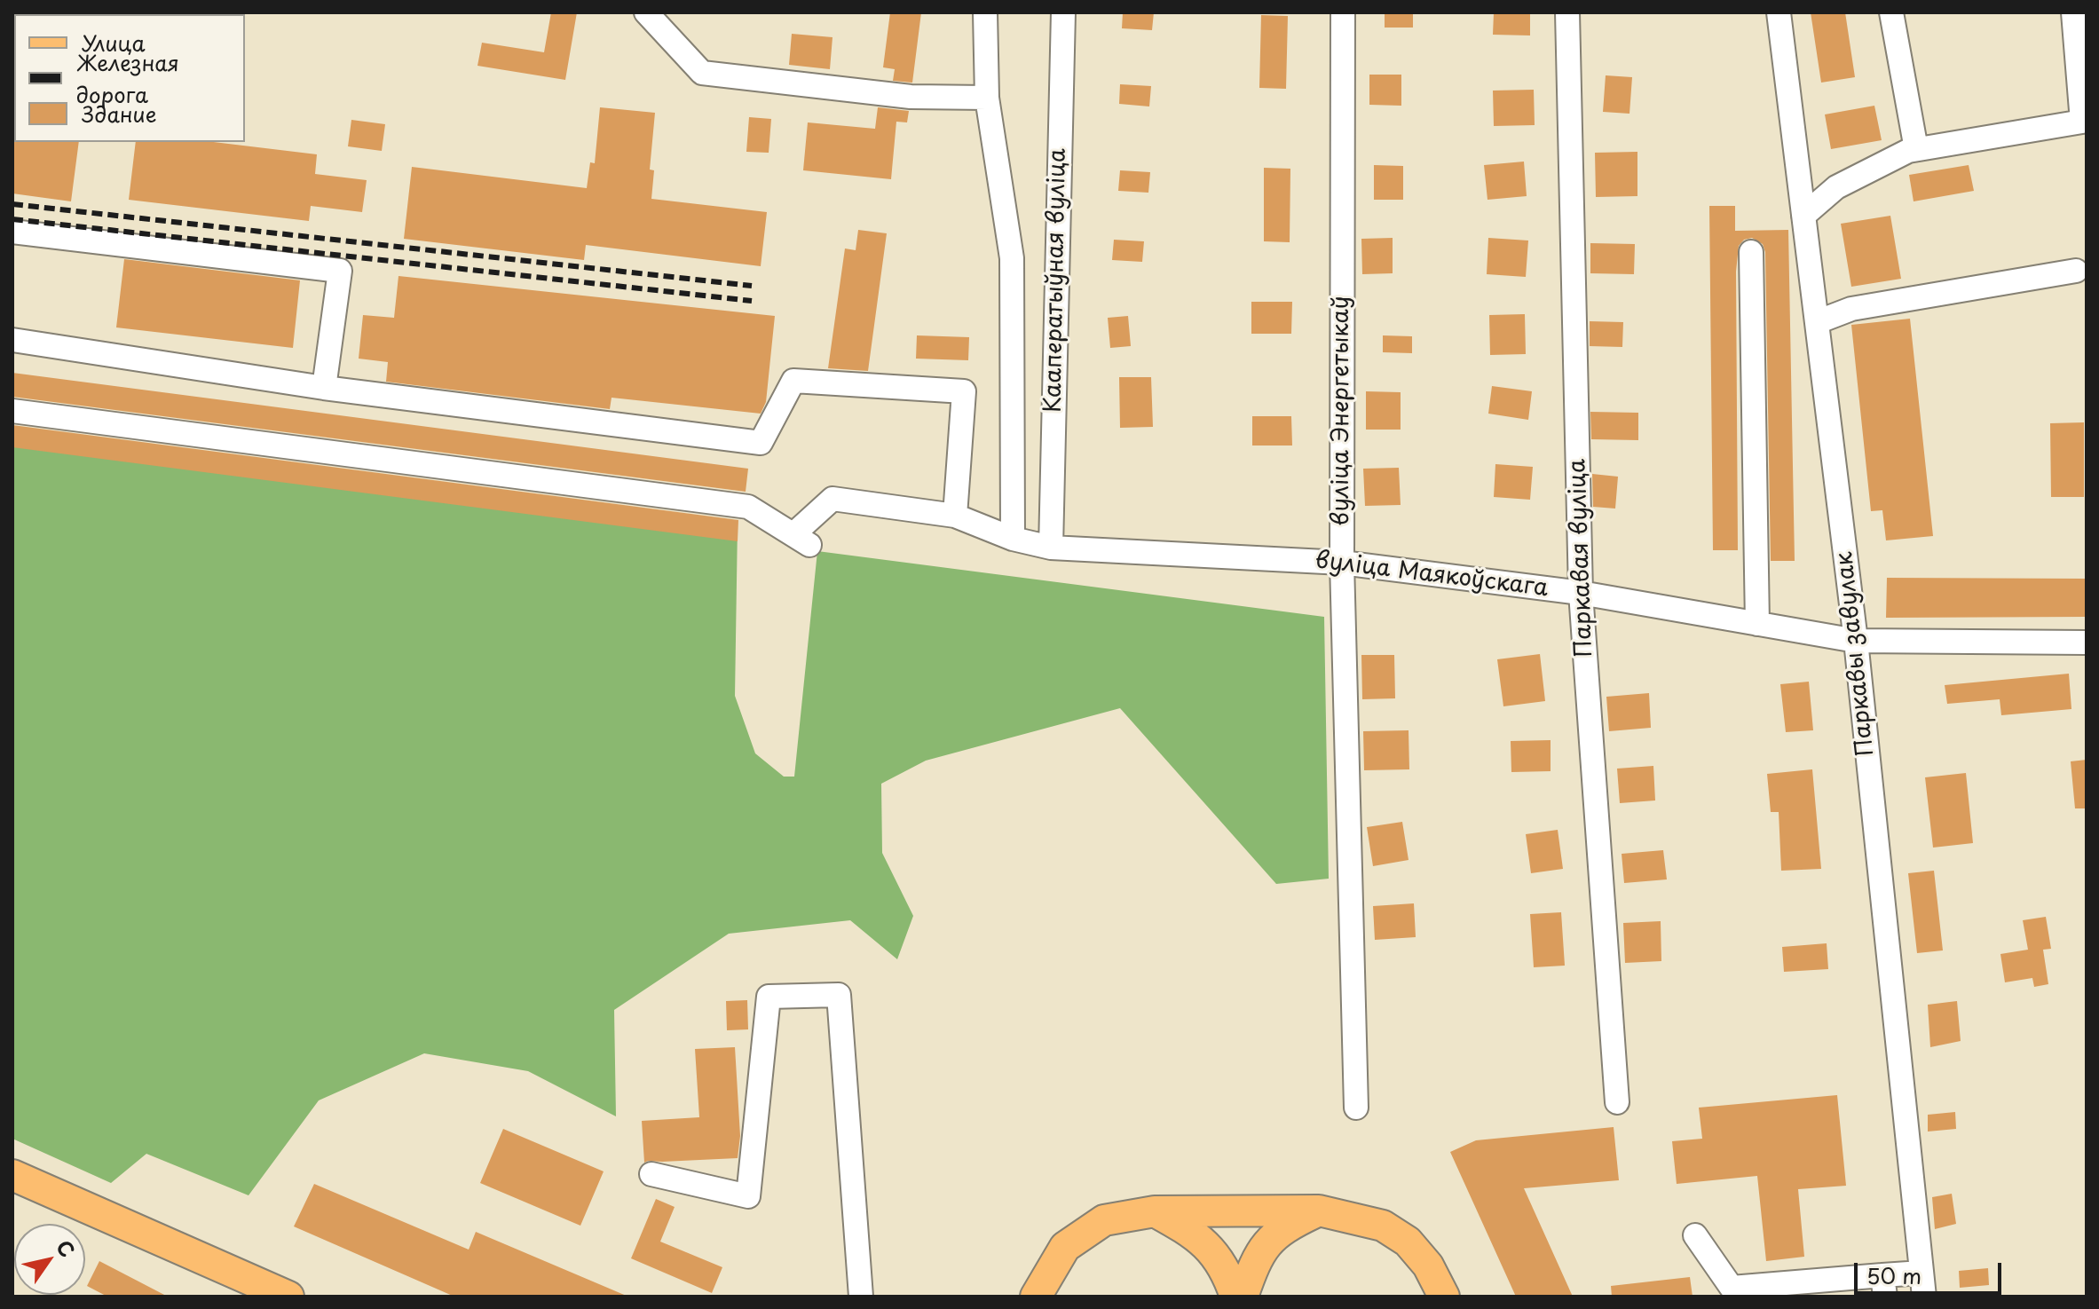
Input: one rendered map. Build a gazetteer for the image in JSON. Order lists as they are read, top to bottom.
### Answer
{
  "streets": {
    "street": [
      "Кааператыўная вуліца",
      "вуліца Энергетыкаў",
      "Паркавая вуліца",
      "вуліца Маякоўскага",
      "Паркавы завулак"
    ]
  },
  "crossings": [
    ["Кааператыўная вуліца", "вуліца Маякоўскага"],
    ["вуліца Энергетыкаў", "вуліца Маякоўскага"],
    ["Паркавая вуліца", "вуліца Маякоўскага"],
    ["вуліца Маякоўскага", "Паркавы завулак"]
  ],
  "legend": ["Улица", "Железная дорога", "Здание"],
  "scale_bar": "50 m",
  "north": "top right"
}
